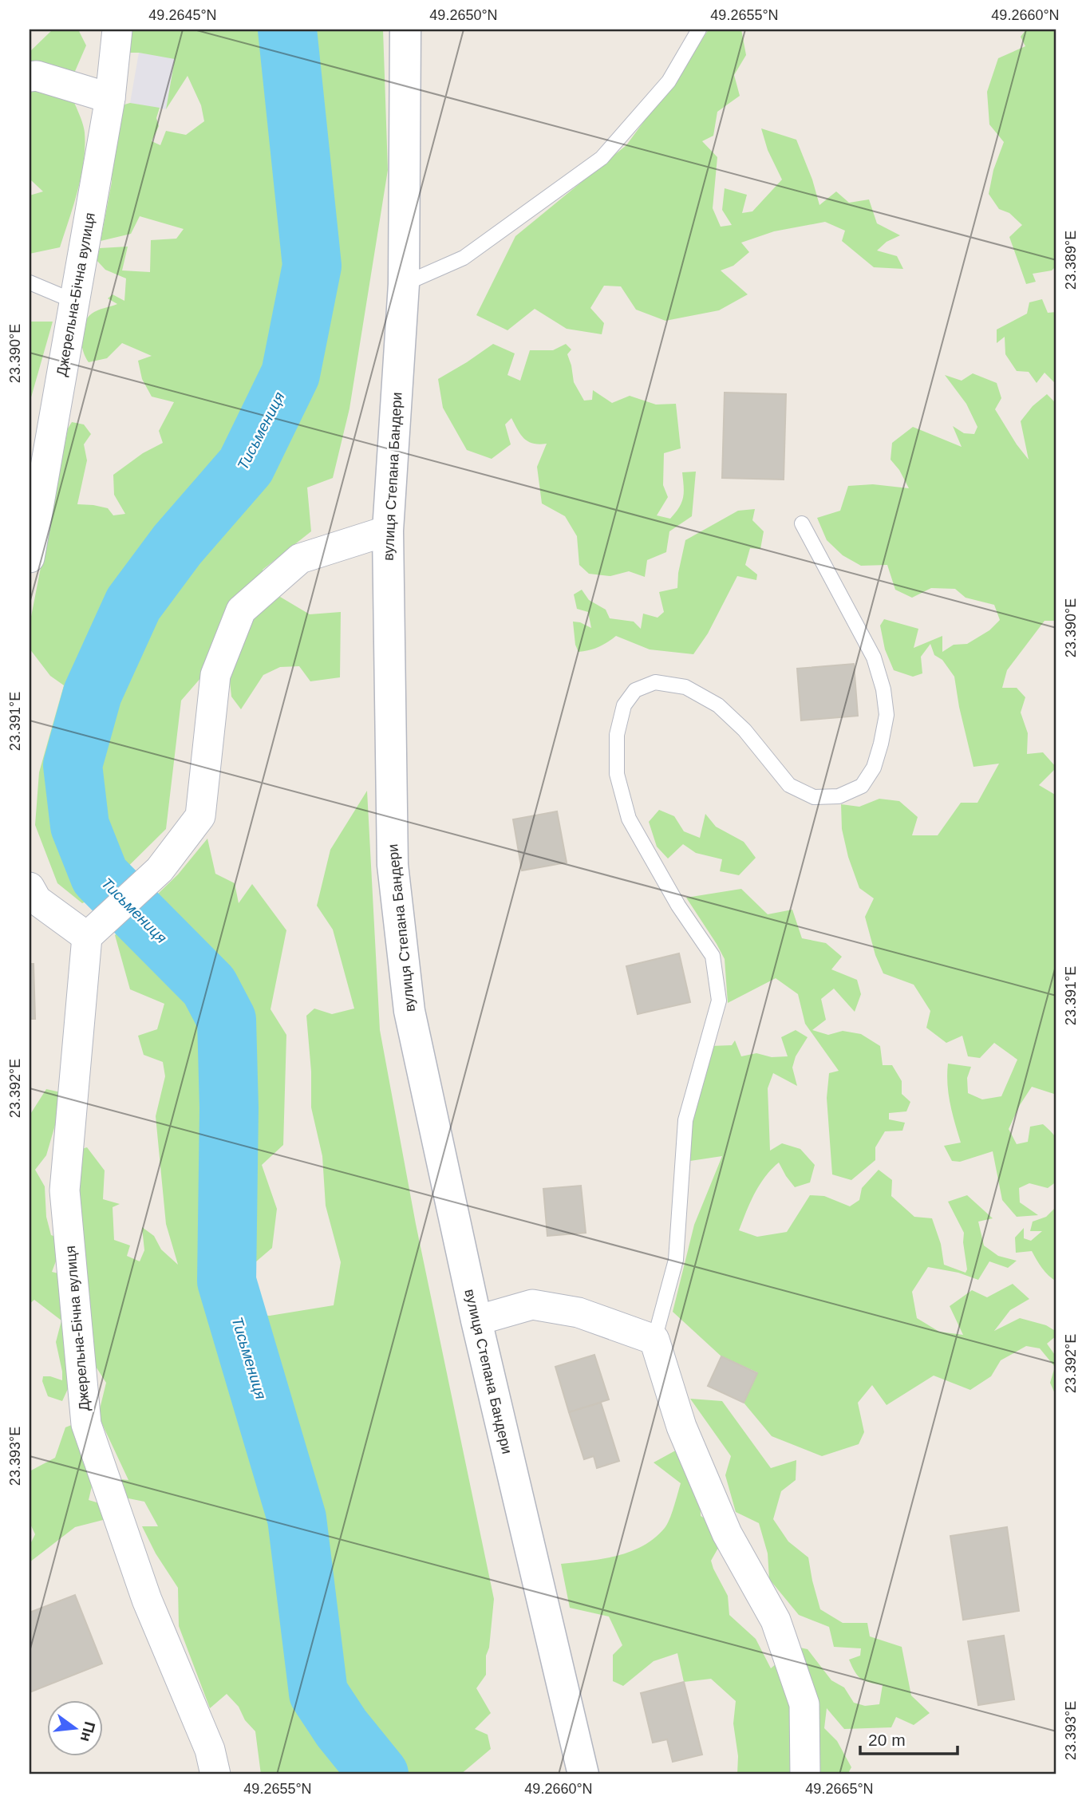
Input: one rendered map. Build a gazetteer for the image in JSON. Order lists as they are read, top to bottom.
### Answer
{
  "streets": {
    "main road": ["вулиця Степана Бандери"],
    "street": ["Джерельна-Бічна вулиця"]
  },
  "water": ["Тисьмениця"],
  "scale_bar": "20 m",
  "north": "right",
  "coordinates": [
    "49.2645°N",
    "49.2650°N",
    "49.2655°N",
    "49.2660°N",
    "23.389°E",
    "23.390°E",
    "23.391°E",
    "23.392°E",
    "23.393°E",
    "49.2665°N"
  ]
}
